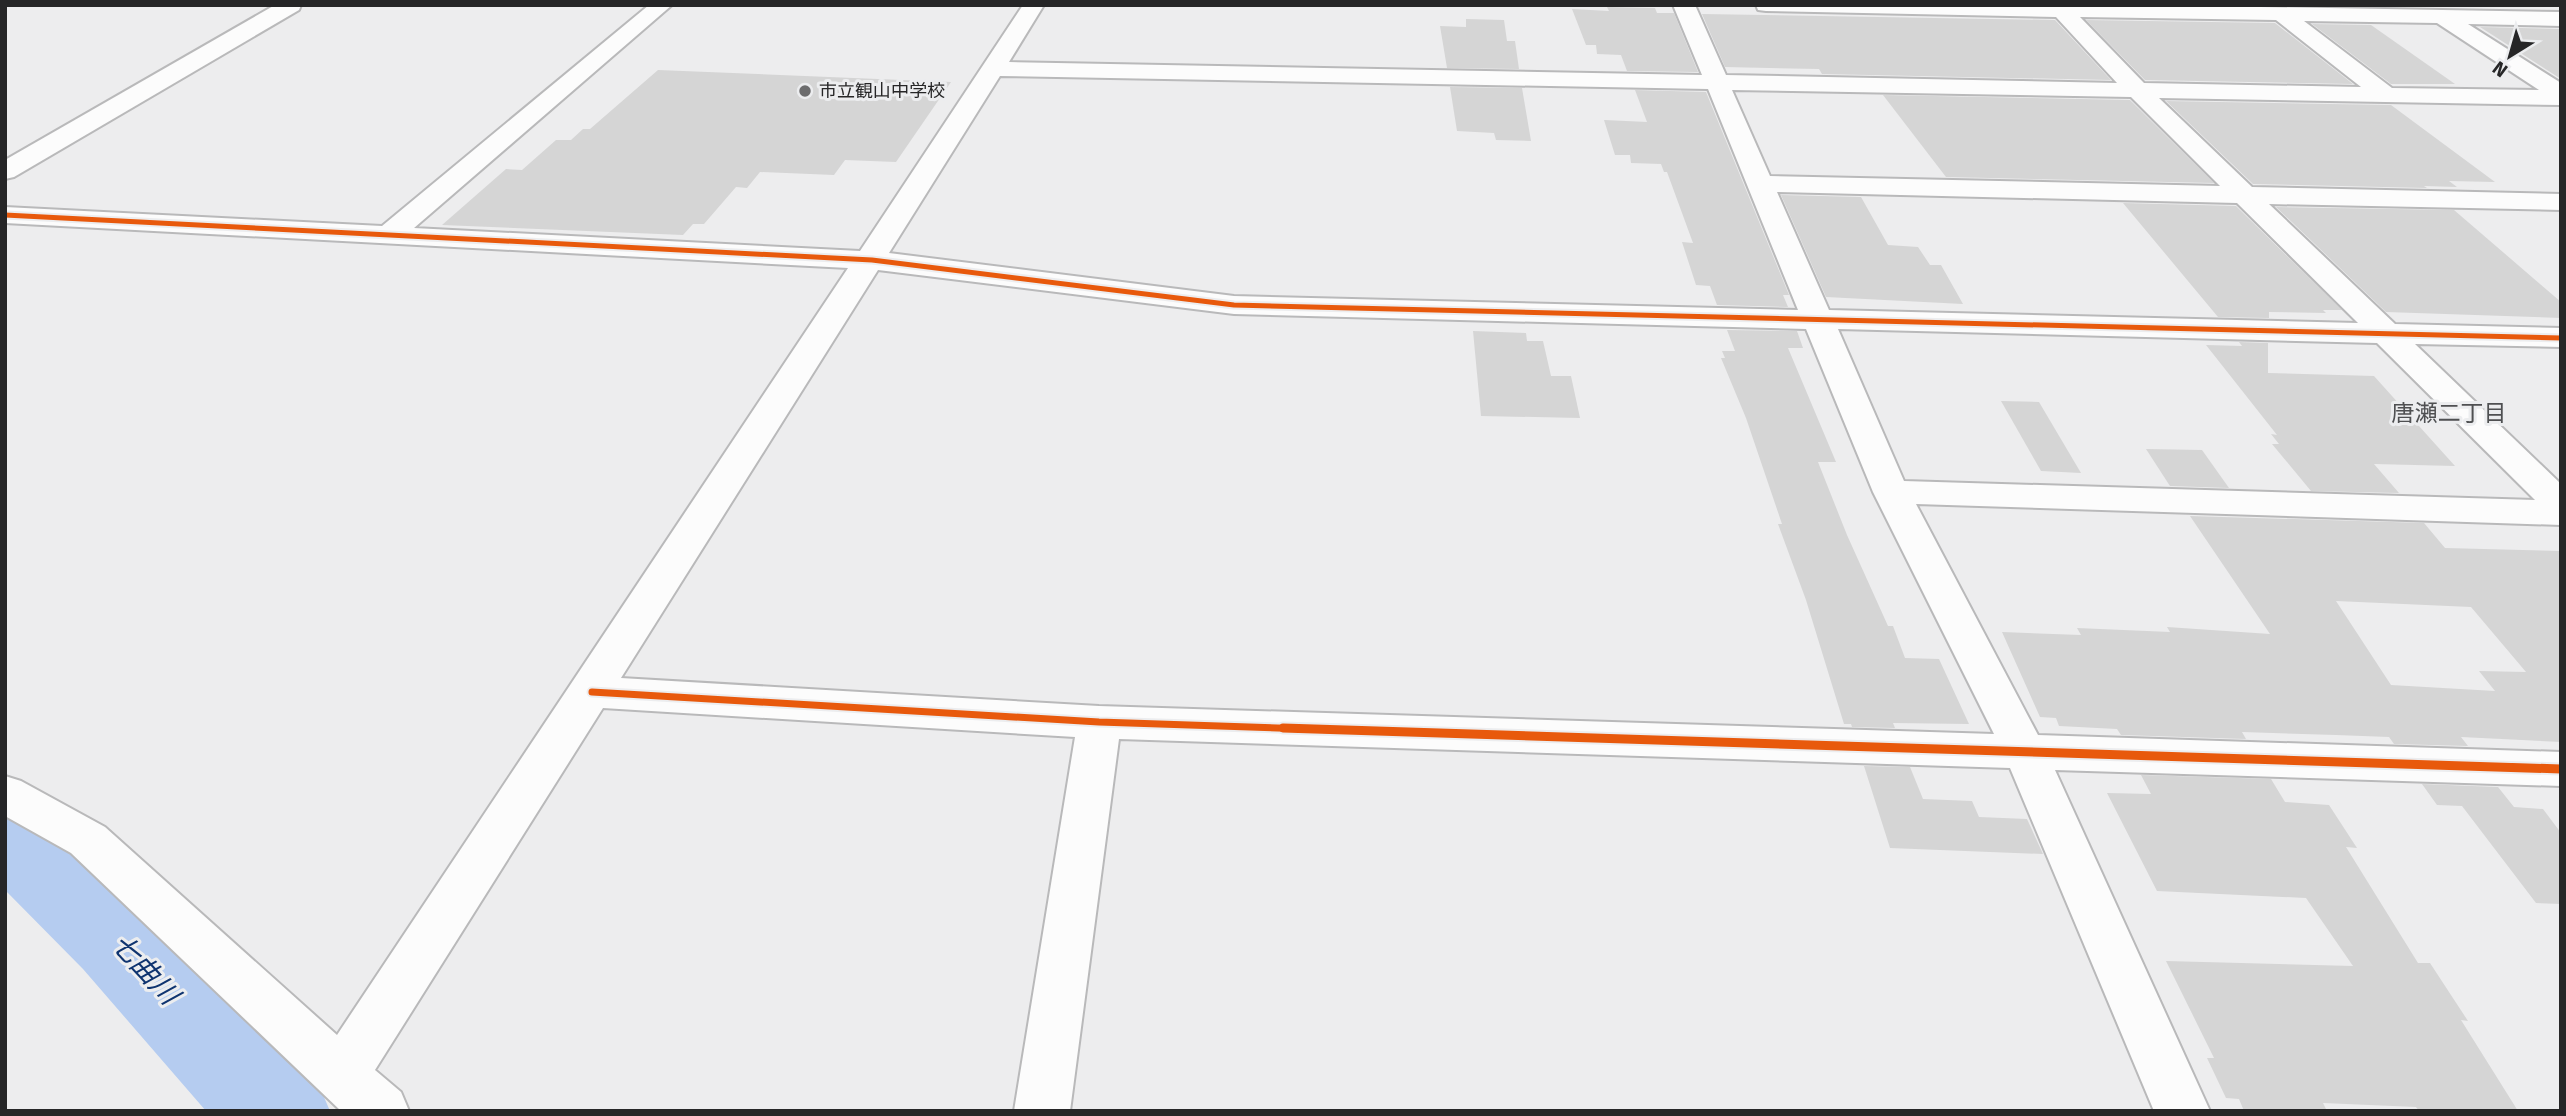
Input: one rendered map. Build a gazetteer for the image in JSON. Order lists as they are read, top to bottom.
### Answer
{
  "districts": ["唐瀬二丁目"],
  "water": ["七曲川"],
  "places": ["市立観山中学校"],
  "north": "bottom left"
}
